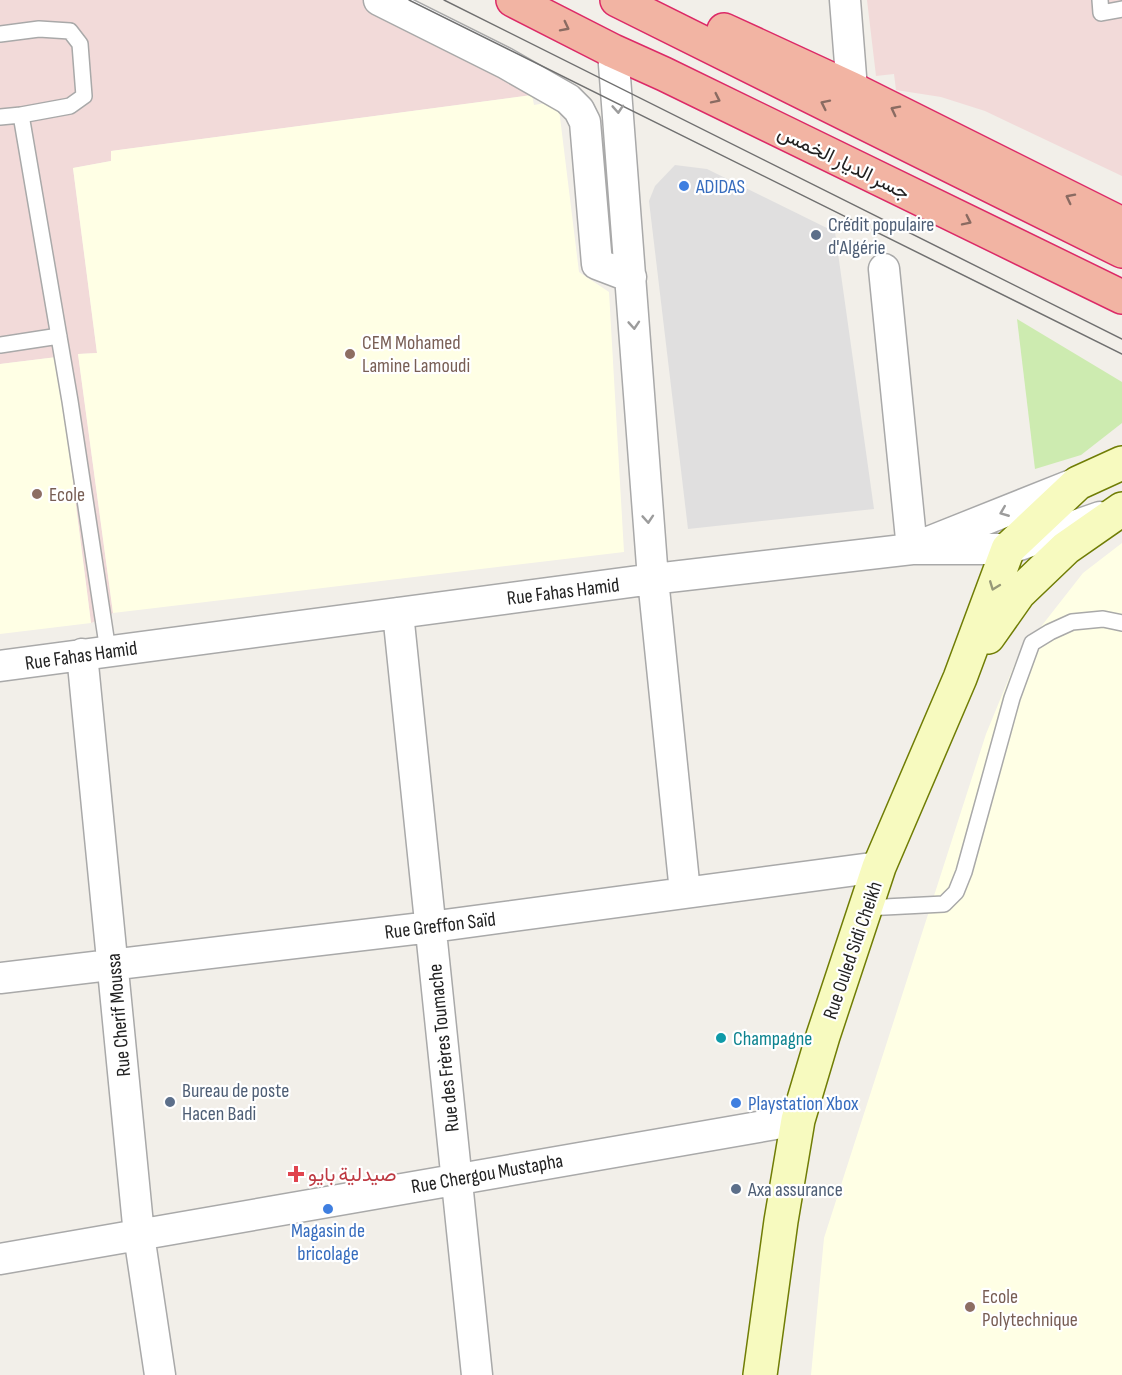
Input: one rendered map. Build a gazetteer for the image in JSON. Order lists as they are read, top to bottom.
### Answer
{
  "streets": {
    "highway": ["جسر الديار الخمس"],
    "main road": ["Rue Ouled Sidi Cheikh"],
    "street": [
      "Rue Fahas Hamid",
      "Rue Greffon Saïd",
      "Rue Cherif Moussa",
      "Rue des Frères Toumache",
      "Rue Chergou Mustapha"
    ]
  },
  "crossings": [
    ["Rue Fahas Hamid", "Rue Ouled Sidi Cheikh"],
    ["Rue Fahas Hamid", "Rue Cherif Moussa"],
    ["Rue Fahas Hamid", "Rue des Frères Toumache"],
    ["Rue Greffon Saïd", "Rue Ouled Sidi Cheikh"],
    ["Rue Greffon Saïd", "Rue Cherif Moussa"],
    ["Rue Greffon Saïd", "Rue des Frères Toumache"],
    ["Rue Ouled Sidi Cheikh", "Rue Chergou Mustapha"],
    ["Rue Cherif Moussa", "Rue Chergou Mustapha"],
    ["Rue des Frères Toumache", "Rue Chergou Mustapha"]
  ],
  "places": {
    "other": [
      "ADIDAS",
      "Crédit populaire d'Algérie",
      "CEM Mohamed Lamine Lamoudi",
      "Ecole",
      "Champagne",
      "Bureau de poste Hacen Badi",
      "Playstation Xbox",
      "Axa assurance",
      "Magasin de bricolage",
      "Ecole Polytechnique"
    ],
    "health": ["صيدلية بايو"]
  }
}
